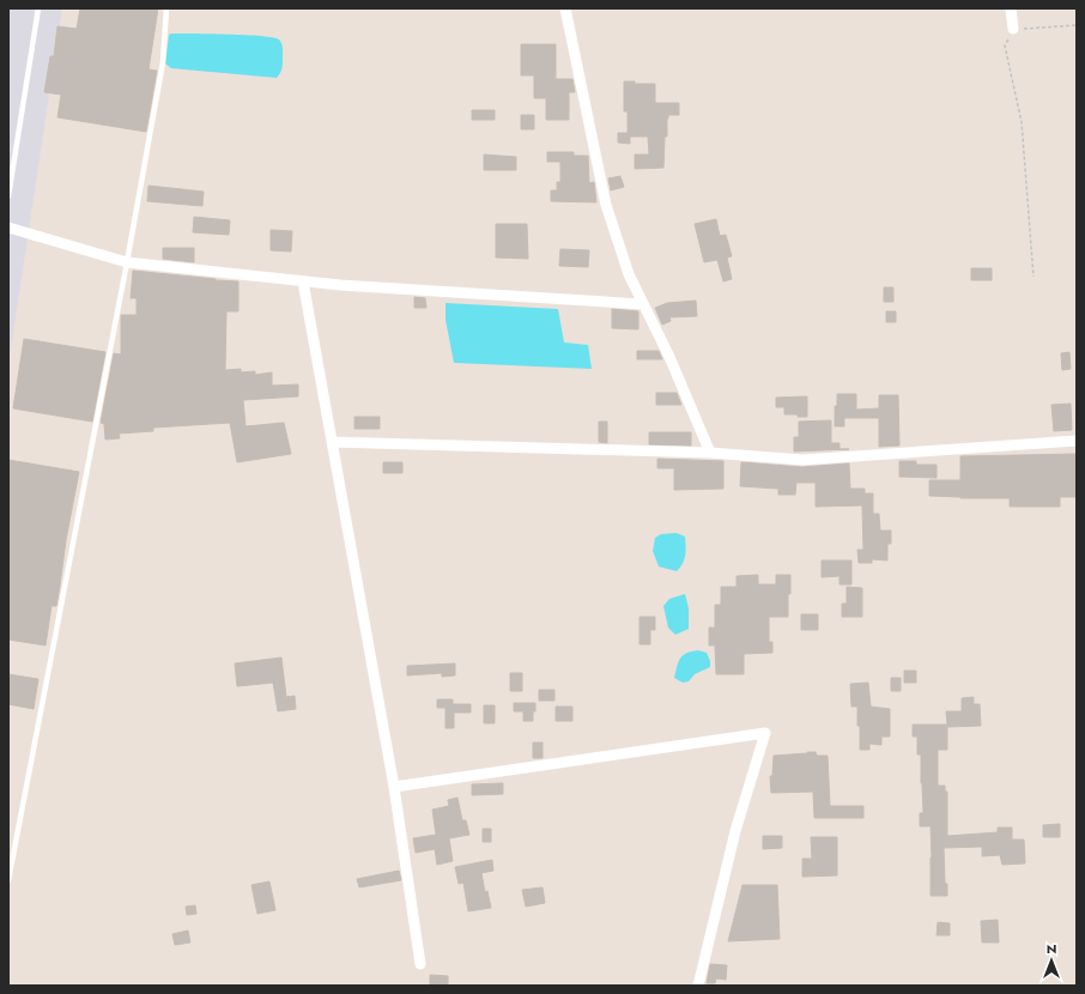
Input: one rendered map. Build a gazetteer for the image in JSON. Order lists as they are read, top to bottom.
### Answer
{
  "north": "top"
}
